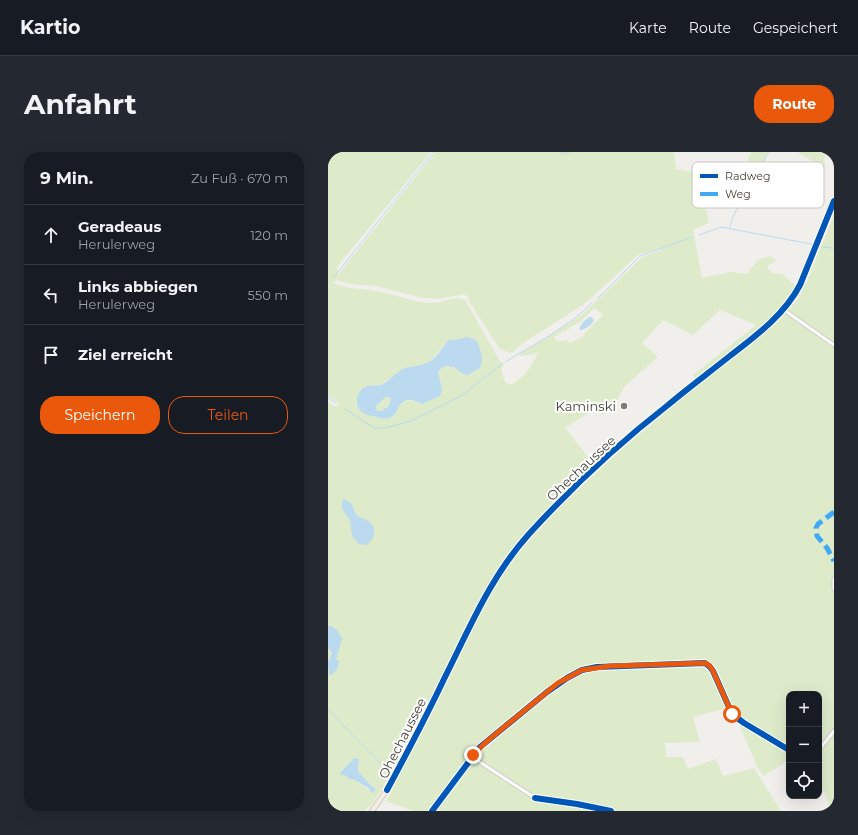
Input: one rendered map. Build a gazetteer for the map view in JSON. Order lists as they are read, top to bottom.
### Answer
{
  "streets": {
    "main road": ["Ohechaussee"]
  },
  "places": ["Kaminski"],
  "legend": ["Radweg", "Weg"],
  "page": {
    "header": "Kartio",
    "nav": ["Karte", "Route", "Gespeichert"],
    "buttons": [
      "Route",
      ["Speichern", "Teilen"]
    ],
    "title": "Anfahrt",
    "heading": ["9 Min.", "Zu Fuß · 670 m"],
    "list": [
      ["Geradeaus", "Herulerweg", "120 m"],
      ["Links abbiegen", "Herulerweg", "550 m"],
      "Ziel erreicht"
    ],
    "map_buttons": ["+", "−"]
  }
}
